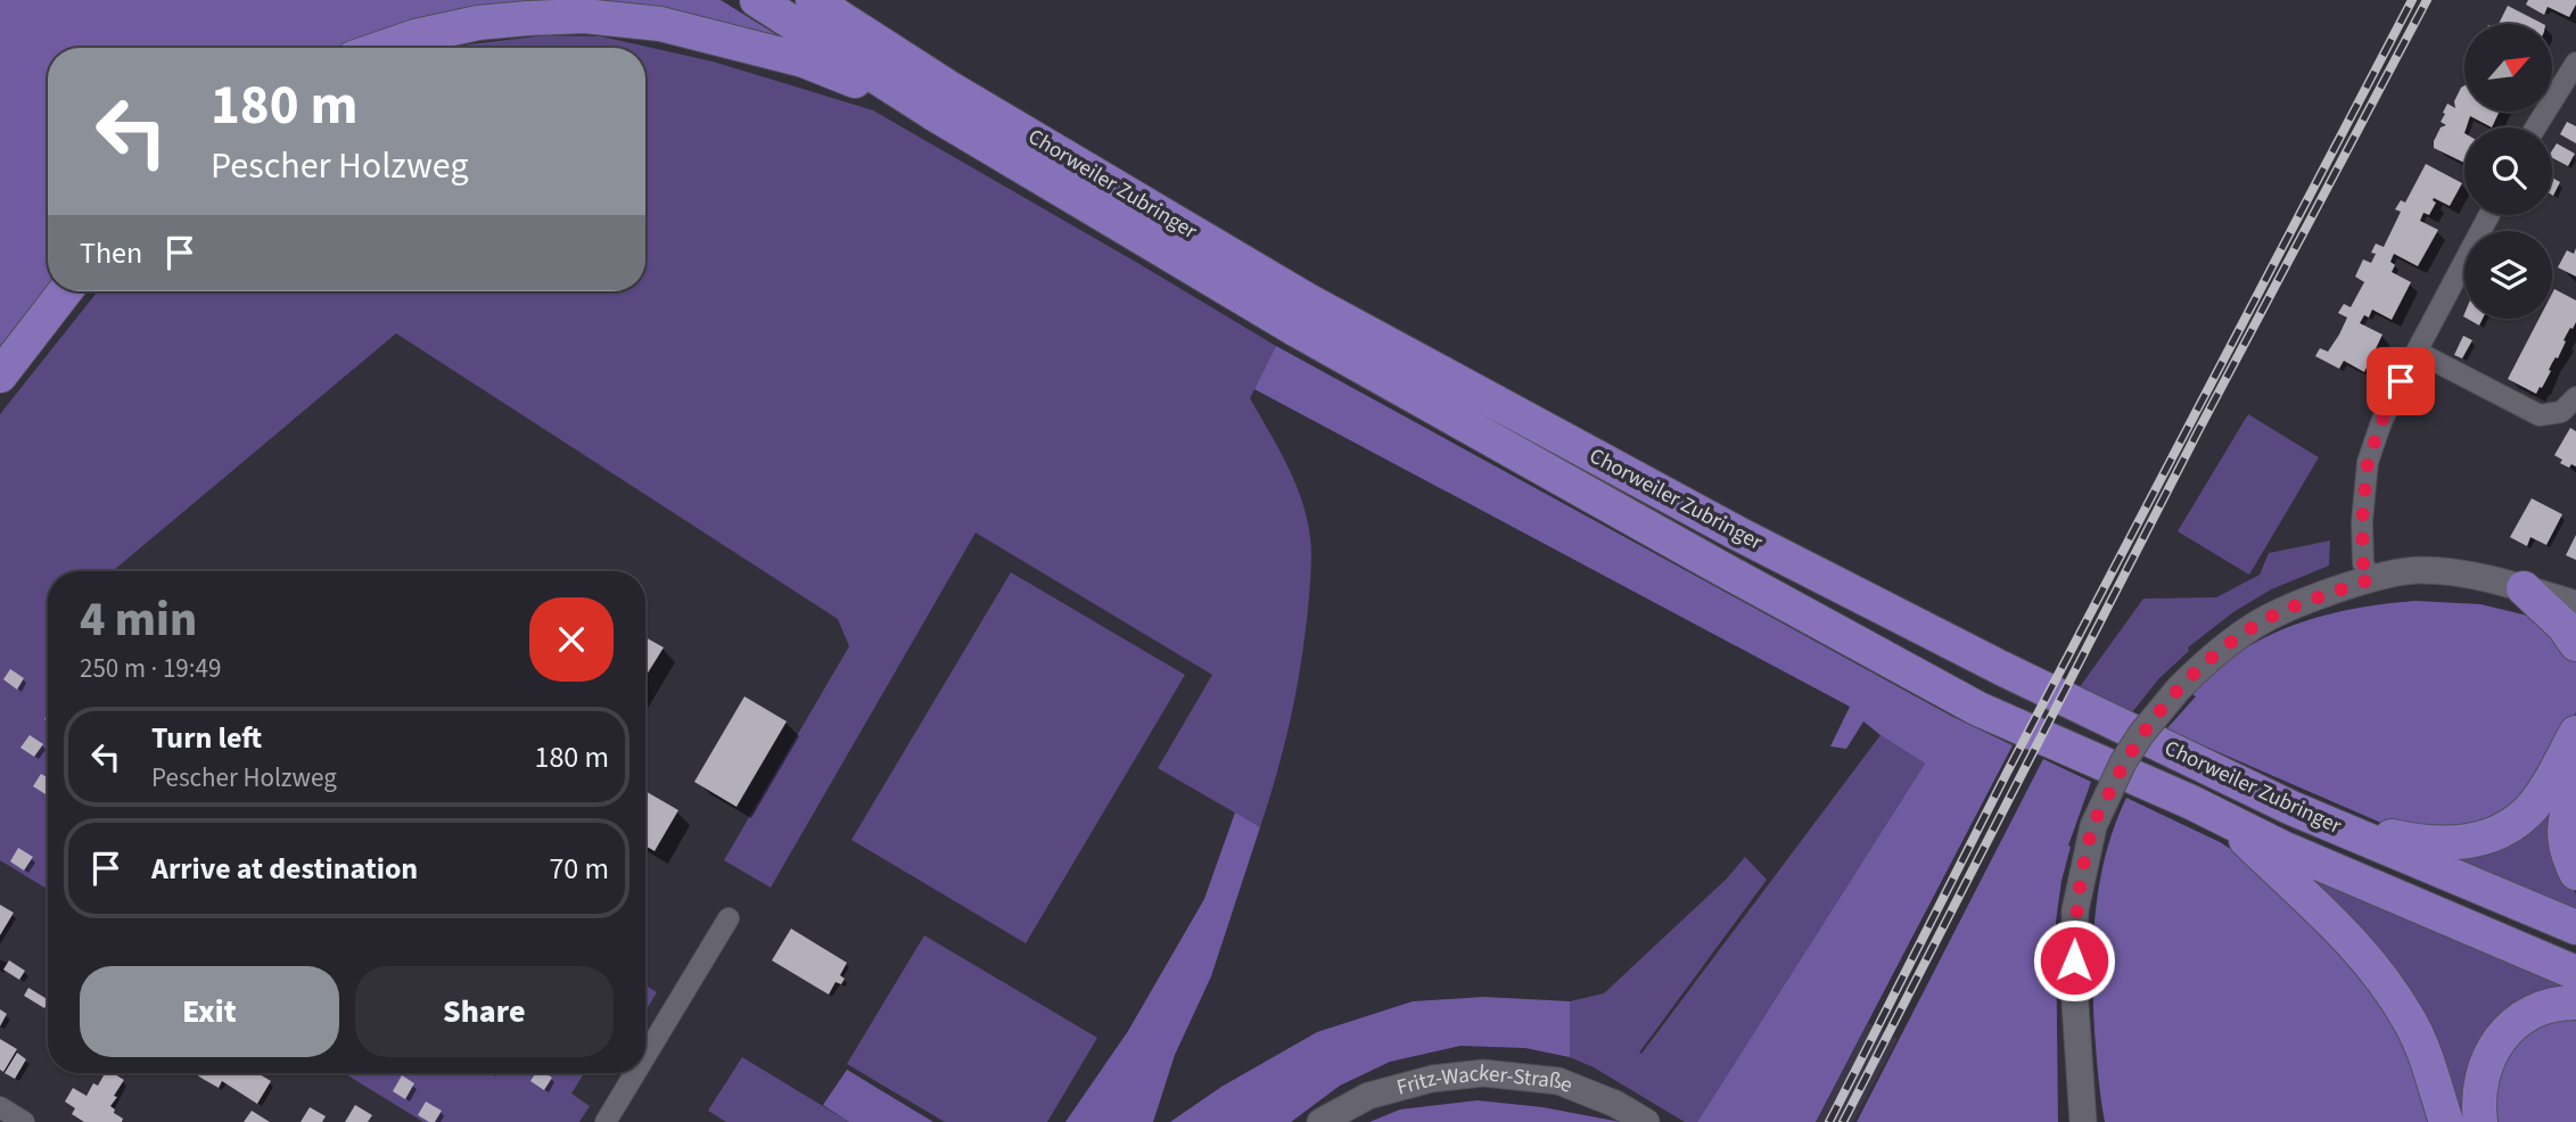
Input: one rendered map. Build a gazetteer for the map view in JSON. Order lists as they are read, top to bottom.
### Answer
{
  "streets": {
    "highway": ["Chorweiler Zubringer"],
    "street": ["Fritz-Wacker-Straße"]
  },
  "north": "top right",
  "page": {
    "turn": ["180 m", "Pescher Holzweg"],
    "then": "Then",
    "heading": ["4 min", "250 m · 19:49"],
    "list": [
      {
        "name": "Turn left",
        "note": "Pescher Holzweg",
        "value": "180 m"
      },
      {
        "name": "Arrive at destination",
        "value": "70 m"
      }
    ],
    "buttons": ["Exit", "Share"]
  }
}
